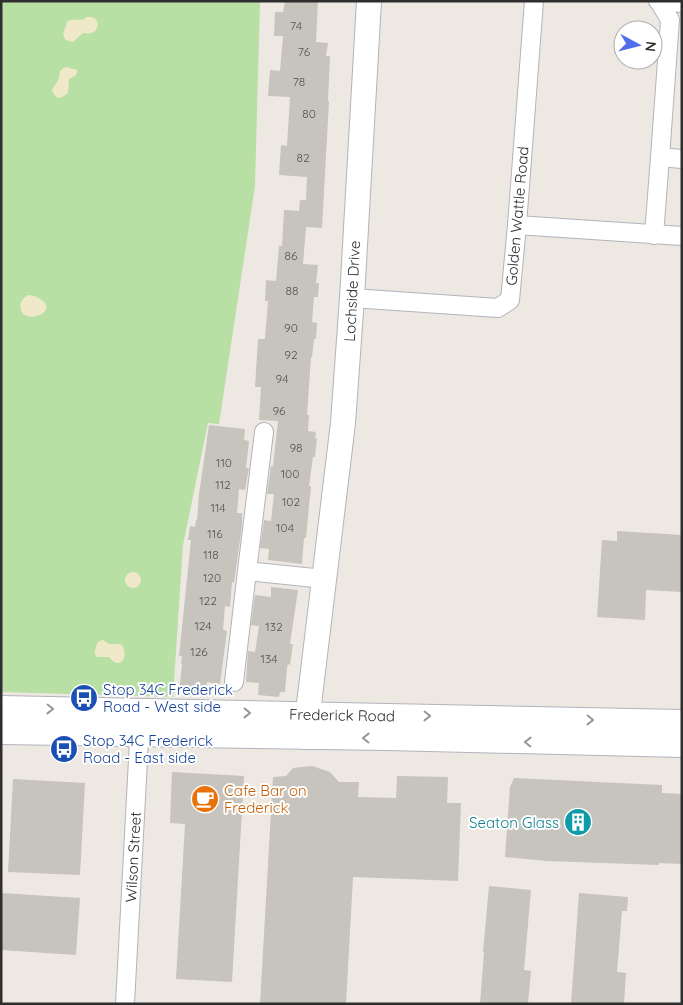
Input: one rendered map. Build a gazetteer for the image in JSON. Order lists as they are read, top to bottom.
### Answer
{
  "streets": {
    "main road": ["Lochside Drive", "Frederick Road"],
    "street": ["Golden Wattle Road", "Wilson Street"]
  },
  "crossings": [
    ["Golden Wattle Road", "Lochside Drive"],
    ["Lochside Drive", "Frederick Road"],
    ["Frederick Road", "Wilson Street"]
  ],
  "places": {
    "bus stop": ["Stop 34C Frederick Road - West side", "Stop 34C Frederick Road - East side"],
    "cafe": ["Cafe Bar on Frederick"],
    "building": ["Seaton Glass"]
  },
  "house_numbers": [
    "74",
    "76",
    "78",
    "80",
    "82",
    "86",
    "88",
    "90",
    "92",
    "94",
    "96",
    "98",
    "110",
    "100",
    "112",
    "102",
    "114",
    "104",
    "116",
    "118",
    "120",
    "122",
    "124",
    "132",
    "126",
    "134"
  ],
  "north": "right"
}
